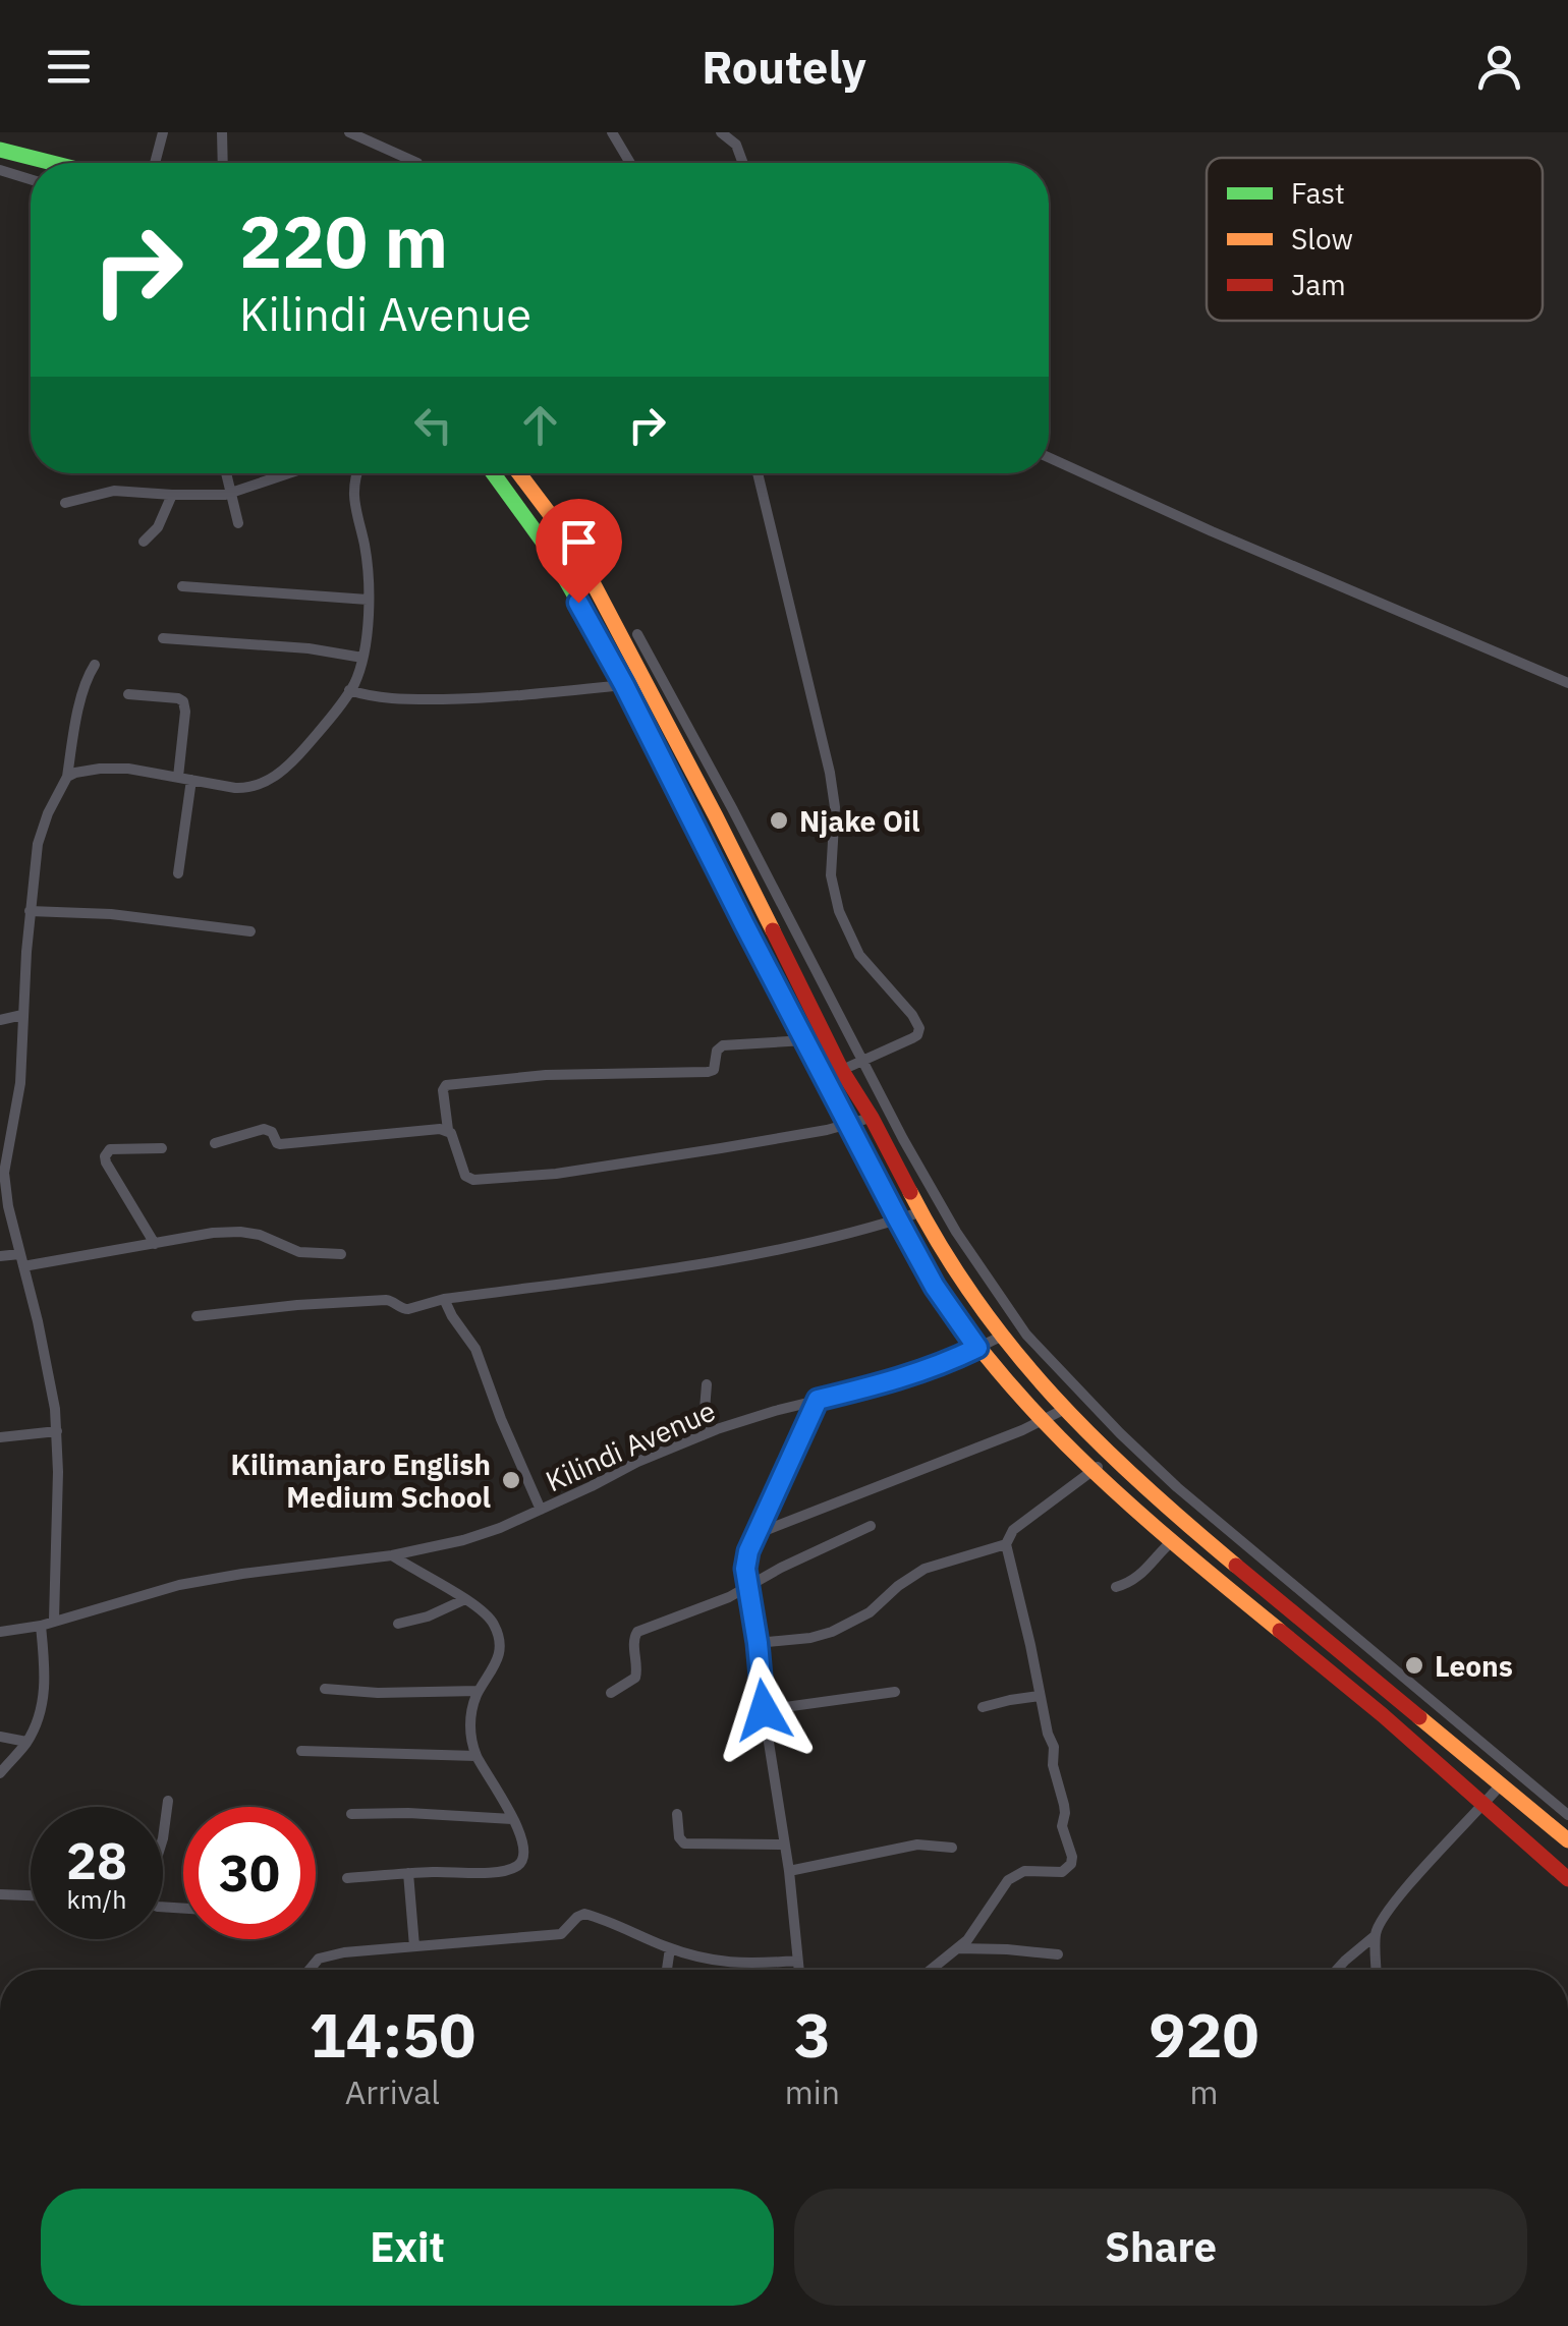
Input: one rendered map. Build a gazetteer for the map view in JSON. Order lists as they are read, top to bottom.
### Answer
{
  "streets": {
    "street": ["Kilindi Avenue"]
  },
  "places": ["Njake Oil", "Kilimanjaro English Medium School", "Leons"],
  "legend": ["Fast", "Slow", "Jam"],
  "page": {
    "header": "Routely",
    "turn": ["220 m", "Kilindi Avenue"],
    "speed": "28 km/h",
    "limit": "30",
    "eta": [
      "14:50",
      "Arrival",
      "3",
      "min",
      "920",
      "m"
    ],
    "buttons": ["Exit", "Share"]
  }
}
